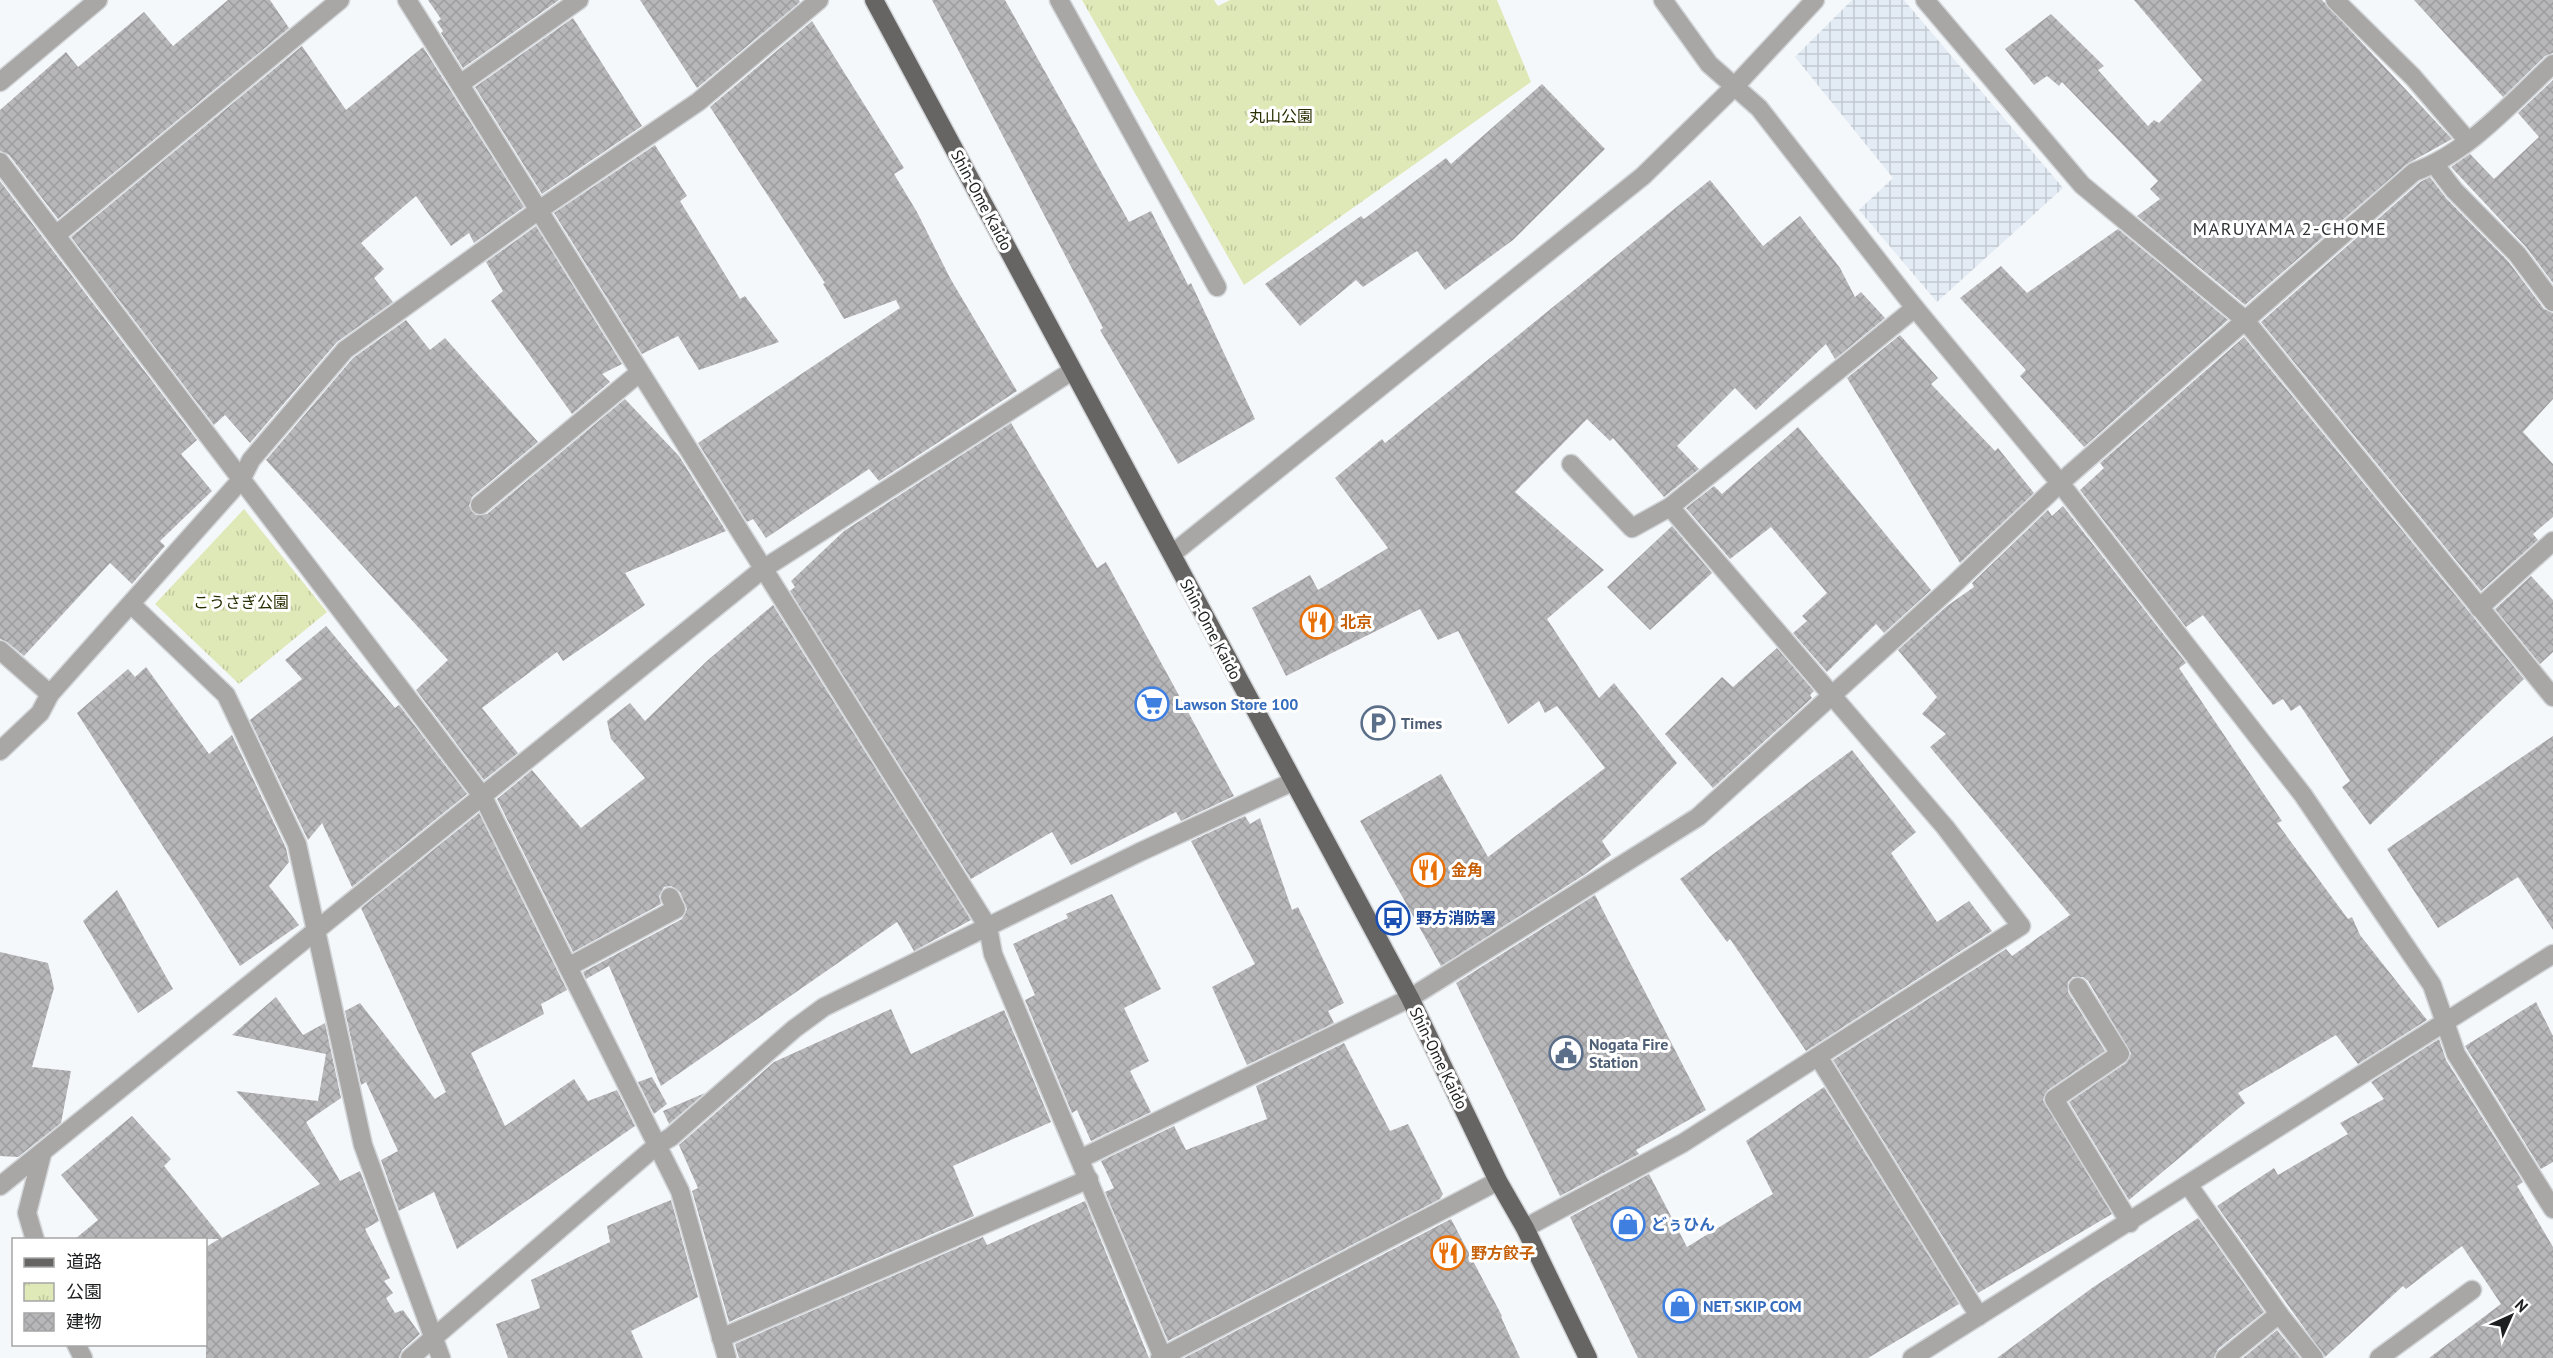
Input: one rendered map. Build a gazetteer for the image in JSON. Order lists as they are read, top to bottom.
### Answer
{
  "streets": {
    "main road": ["Shin-Ome Kaido"]
  },
  "districts": ["MARUYAMA 2-CHOME"],
  "parks": ["丸山公園", "こうさぎ公園"],
  "places": {
    "restaurant": ["北京", "金角", "野方餃子"],
    "supermarket": ["Lawson Store 100"],
    "parking": ["Times"],
    "bus stop": ["野方消防署"],
    "public building": ["Nogata Fire Station"],
    "shop": ["どぅひん", "NET SKIP COM"]
  },
  "legend": ["道路", "公園", "建物"],
  "north": "top right"
}
